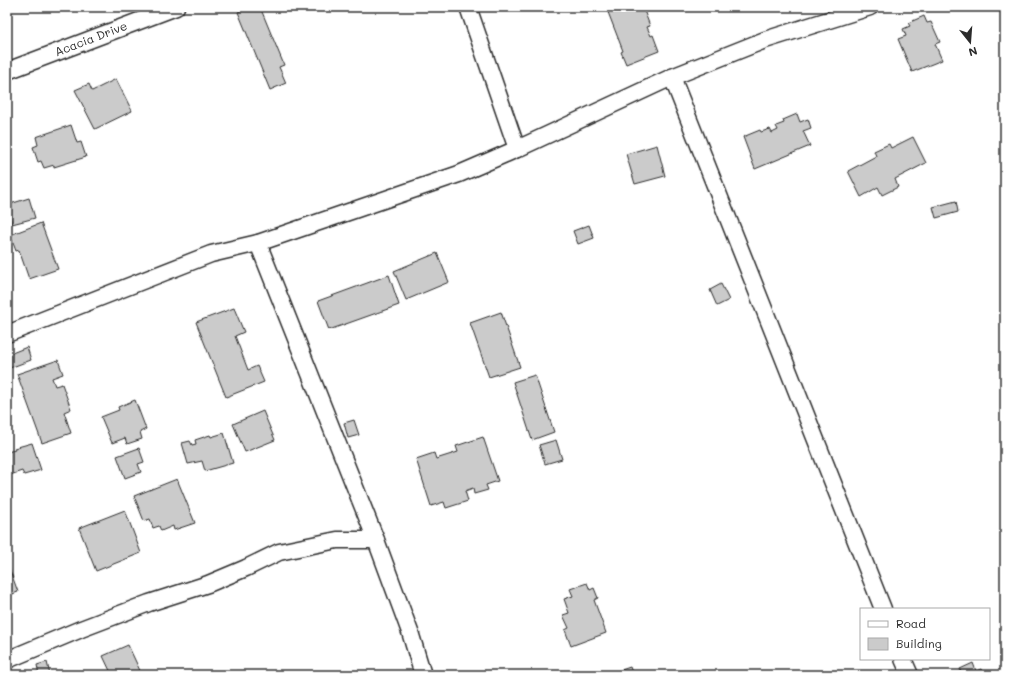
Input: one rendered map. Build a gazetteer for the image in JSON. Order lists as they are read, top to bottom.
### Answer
{
  "streets": {
    "street": ["Acacia Drive"]
  },
  "legend": ["Road", "Building"],
  "north": "bottom"
}
